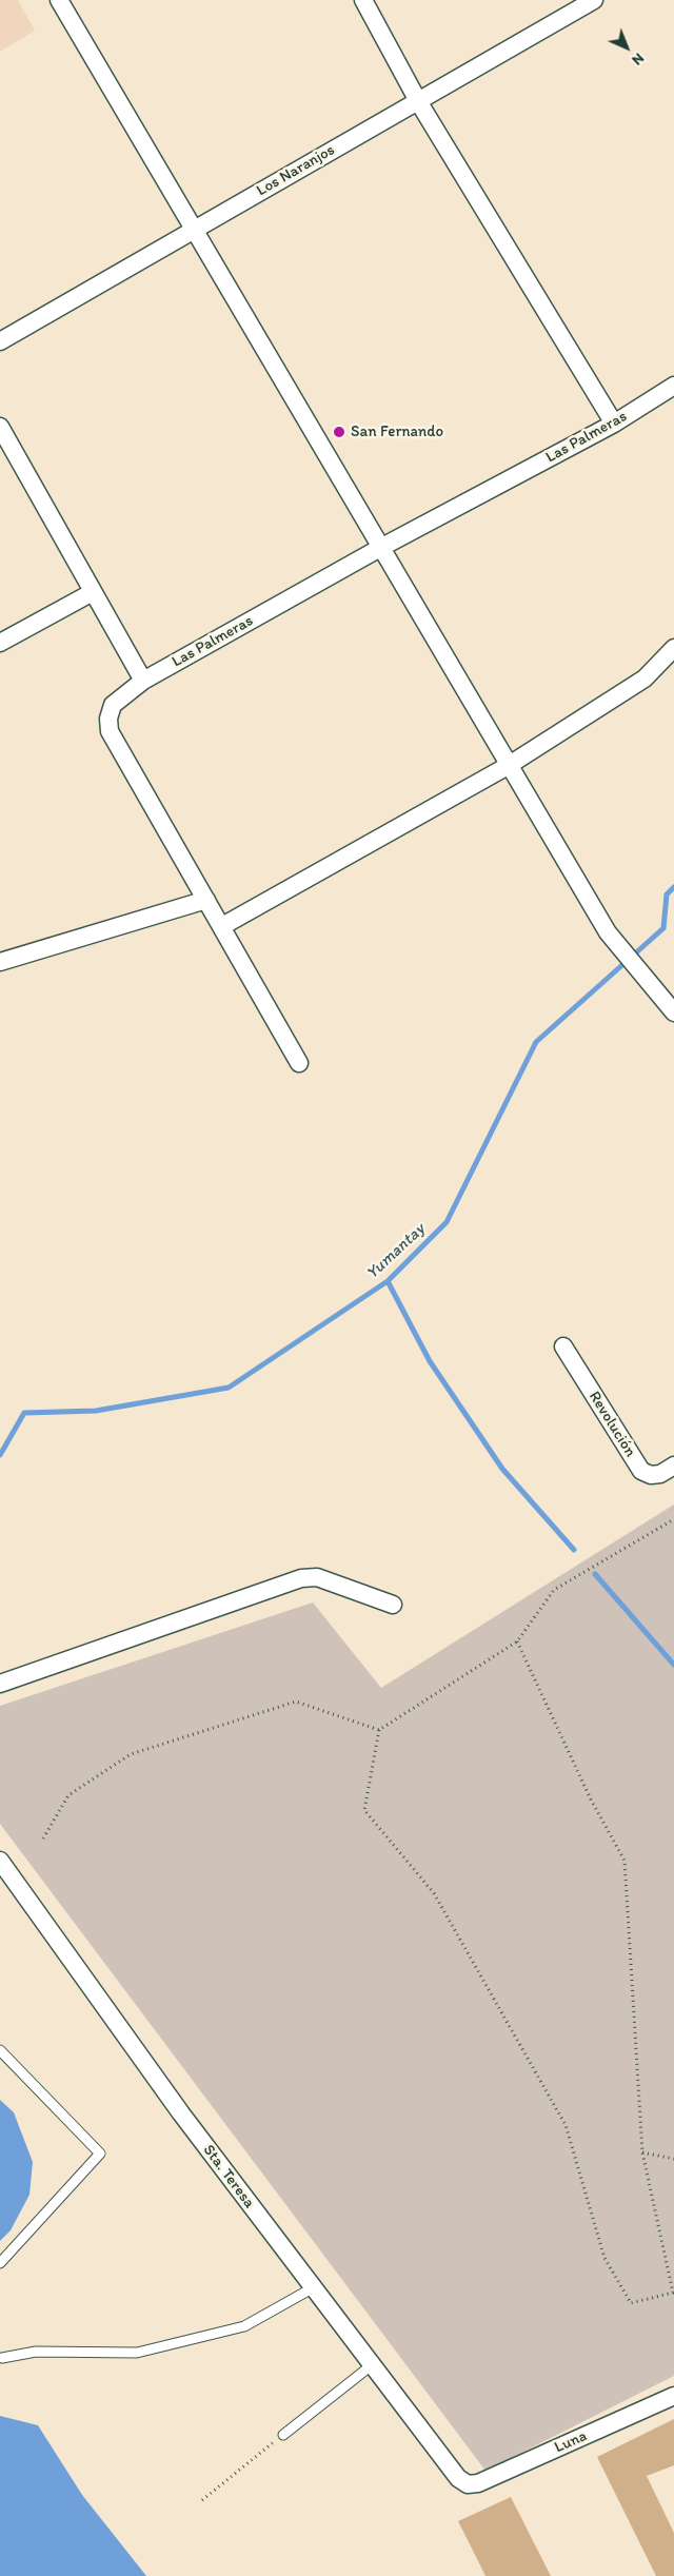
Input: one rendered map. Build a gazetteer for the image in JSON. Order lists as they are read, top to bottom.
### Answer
{
  "streets": {
    "street": [
      "Los Naranjos",
      "Las Palmeras",
      "Revolución",
      "Sta. Teresa",
      "Luna"
    ]
  },
  "crossings": [
    ["Sta. Teresa", "Luna"]
  ],
  "water": ["Yumantay"],
  "places": ["San Fernando"],
  "north": "bottom right"
}
